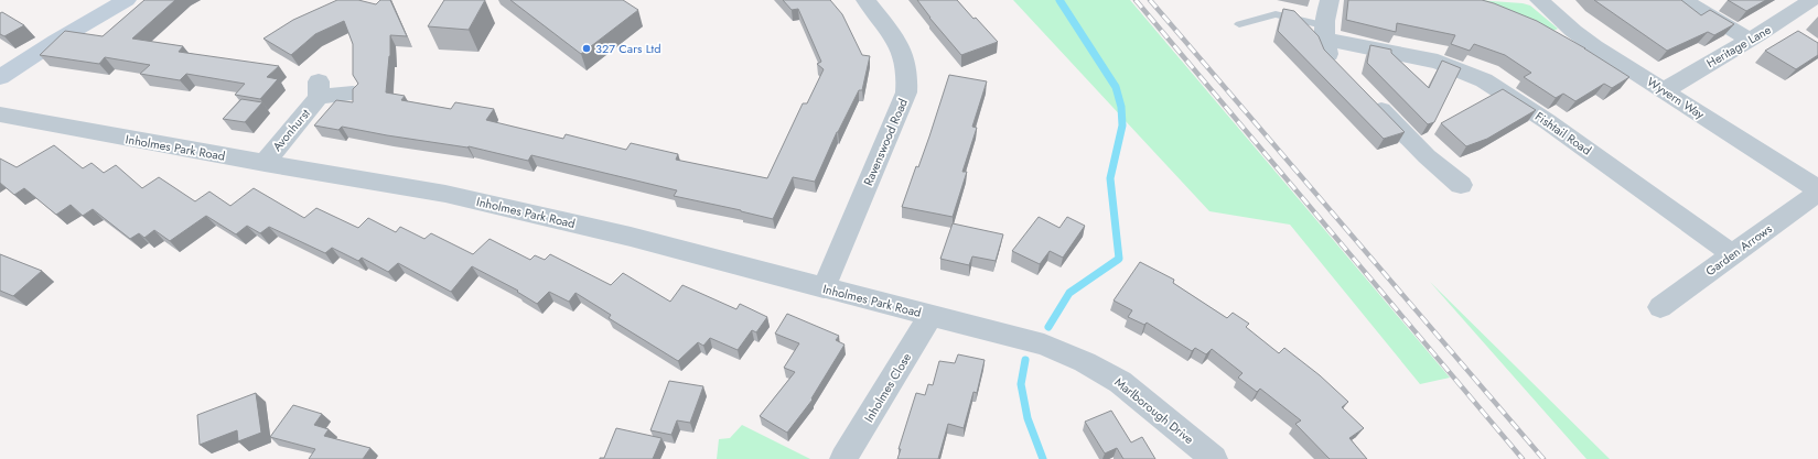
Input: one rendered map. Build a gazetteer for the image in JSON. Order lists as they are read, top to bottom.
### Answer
{
  "streets": {
    "street": [
      "Heritage Lane",
      "Wyvern Way",
      "Avonhurst",
      "Fishtail Road",
      "Ravenswood Road",
      "Inholmes Park Road",
      "Garden Arrows",
      "Inholmes Close",
      "Marlborough Drive"
    ]
  },
  "crossings": [
    ["Heritage Lane", "Wyvern Way"],
    ["Avonhurst", "Inholmes Park Road"],
    ["Fishtail Road", "Garden Arrows"],
    ["Ravenswood Road", "Inholmes Park Road"],
    ["Inholmes Park Road", "Inholmes Close"],
    ["Inholmes Park Road", "Marlborough Drive"]
  ],
  "places": ["327 Cars Ltd"]
}
